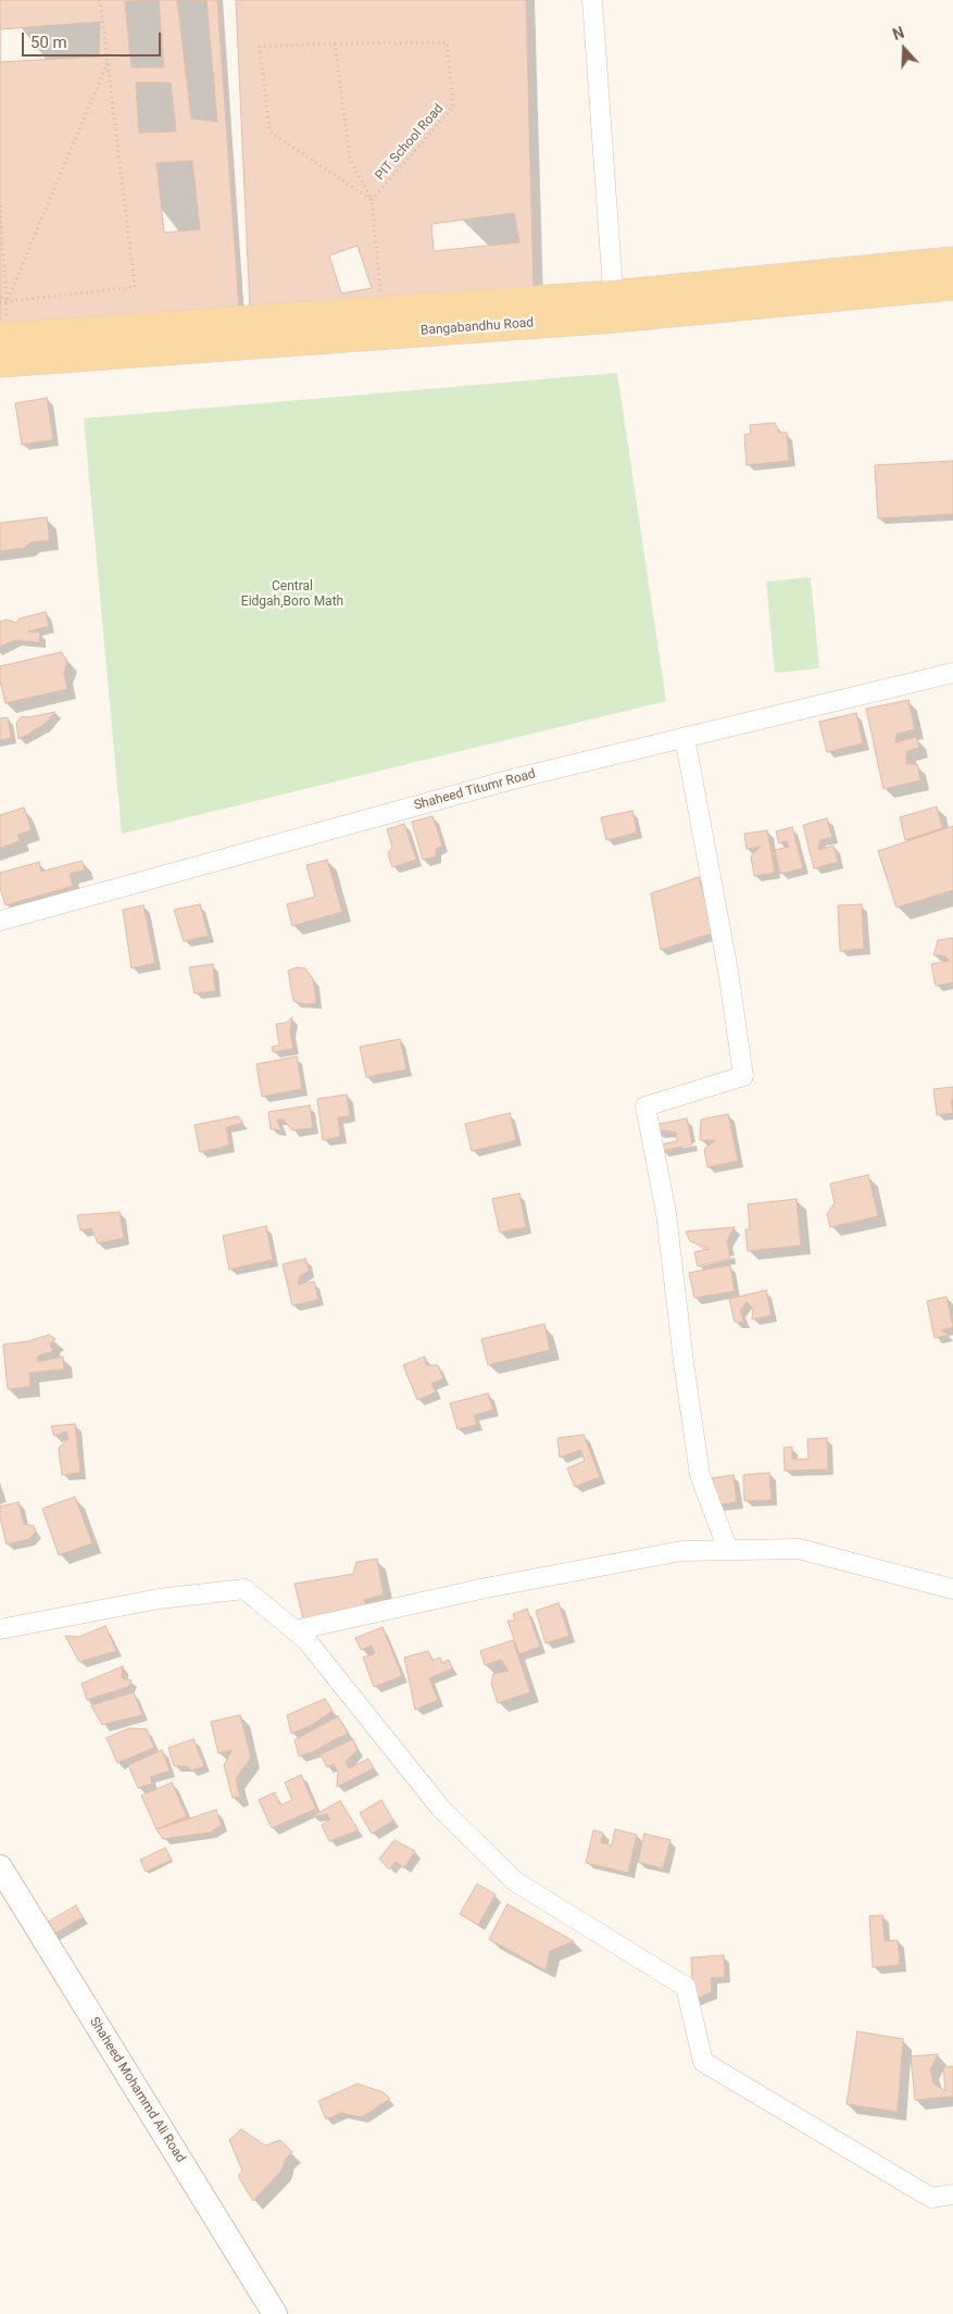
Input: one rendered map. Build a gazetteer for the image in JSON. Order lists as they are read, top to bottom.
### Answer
{
  "streets": {
    "main road": ["Bangabandhu Road"],
    "street": ["Shaheed Titumr Road", "Shaheed Mohammd Ali Road"],
    "path": ["PIT School Road"]
  },
  "crossings": [
    ["PIT School Road", "Bangabandhu Road"]
  ],
  "parks": ["Central Eidgah,Boro Math"],
  "scale_bar": "50 m",
  "north": "top"
}
